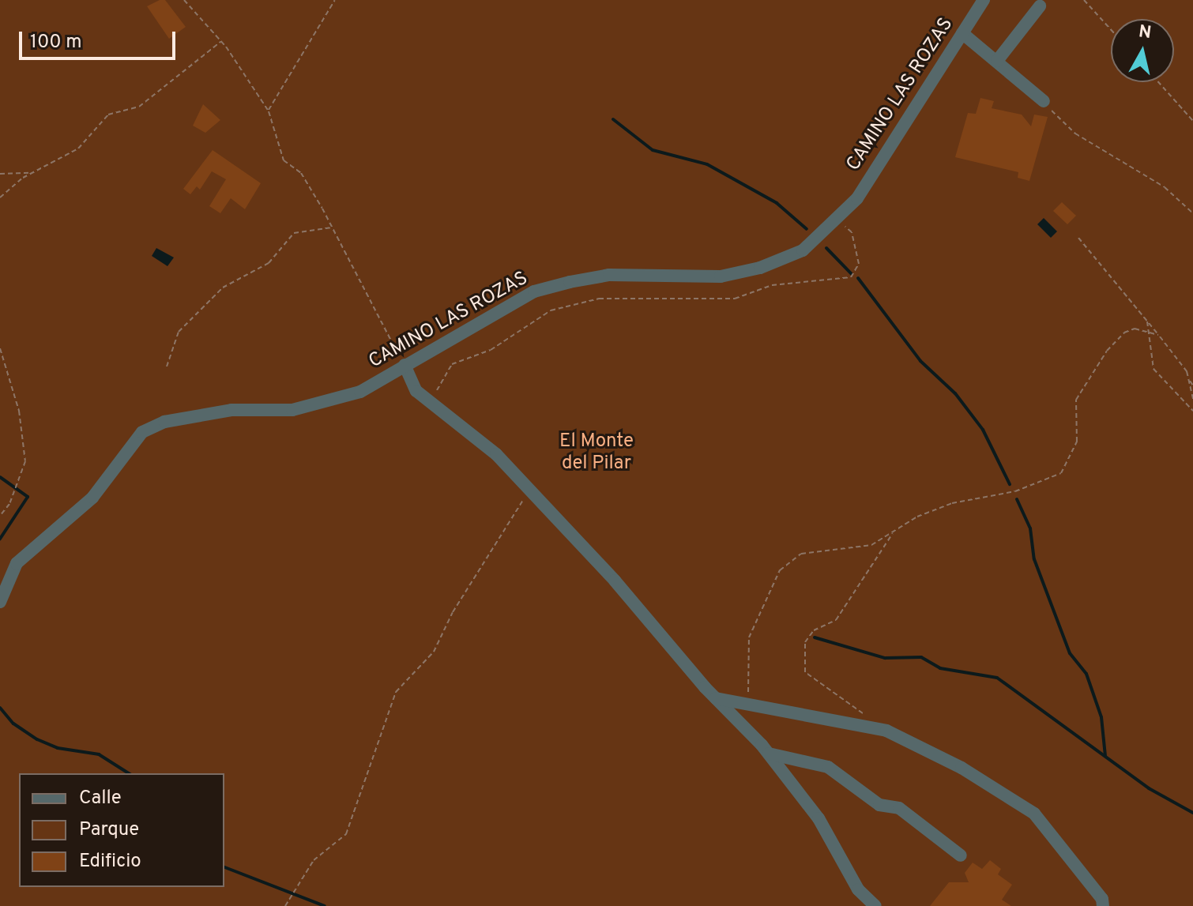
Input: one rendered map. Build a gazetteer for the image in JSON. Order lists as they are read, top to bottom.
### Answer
{
  "streets": {
    "street": ["CAMINO LAS ROZAS"]
  },
  "parks": ["El Monte del Pilar"],
  "legend": ["Calle", "Parque", "Edificio"],
  "scale_bar": "100 m",
  "north": "top"
}
